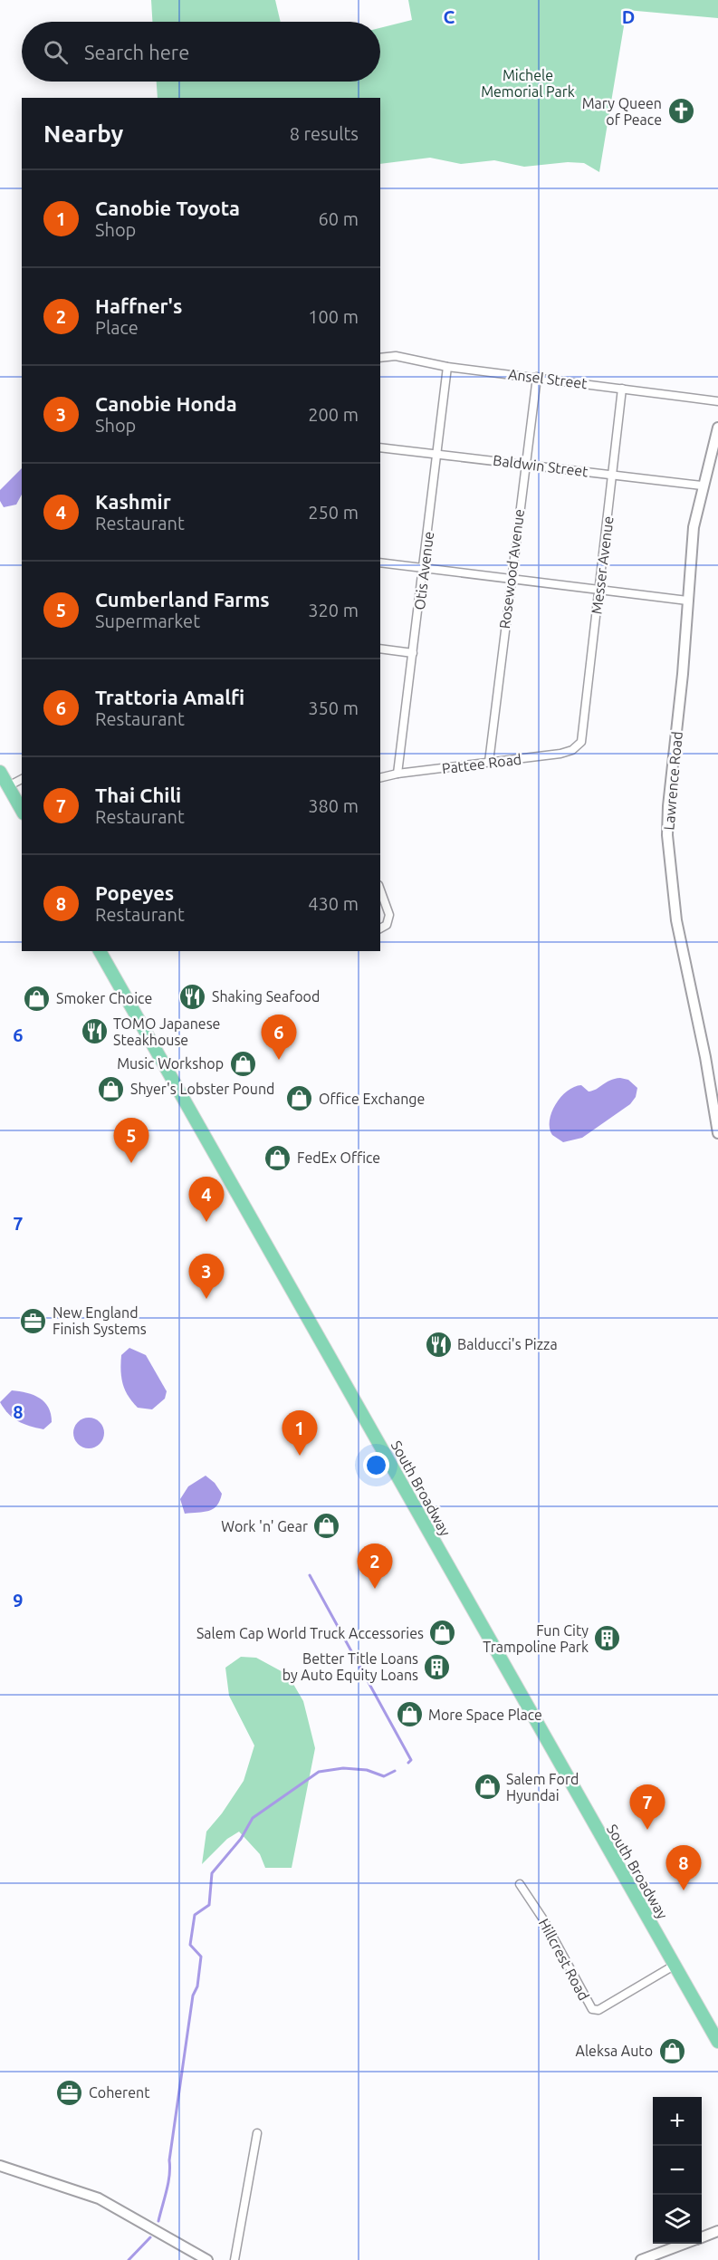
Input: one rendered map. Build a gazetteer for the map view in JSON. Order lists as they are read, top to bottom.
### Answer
{
  "streets": {
    "main road": ["South Broadway"],
    "street": [
      "Ansel Street",
      "Baldwin Street",
      "Messer Avenue",
      "Rosewood Avenue",
      "Otis Avenue",
      "Pattee Road",
      "Lawrence Road",
      "Hillcrest Road"
    ]
  },
  "crossings": [
    ["Ansel Street", "Messer Avenue"],
    ["Ansel Street", "Rosewood Avenue"],
    ["Ansel Street", "Otis Avenue"],
    ["Baldwin Street", "Messer Avenue"],
    ["Baldwin Street", "Rosewood Avenue"],
    ["Baldwin Street", "Otis Avenue"],
    ["Baldwin Street", "Lawrence Road"],
    ["Messer Avenue", "Pattee Road"],
    ["Rosewood Avenue", "Pattee Road"],
    ["Otis Avenue", "Pattee Road"],
    ["South Broadway", "Hillcrest Road"]
  ],
  "parks": ["Michele Memorial Park"],
  "places": {
    "church": ["Mary Queen of Peace"],
    "restaurant": ["Shaking Seafood", "TOMO Japanese Steakhouse", "Balducci's Pizza"],
    "shop": [
      "Smoker Choice",
      "Music Workshop",
      "Shyer's Lobster Pound",
      "Office Exchange",
      "FedEx Office",
      "Work 'n' Gear",
      "Salem Cap World Truck Accessories",
      "More Space Place",
      "Salem Ford Hyundai",
      "Aleksa Auto"
    ],
    "office": ["New England Finish Systems", "Coherent"],
    "building": ["Fun City Trampoline Park", "Better Title Loans by Auto Equity Loans"]
  },
  "page": {
    "search": "Search here",
    "heading": ["Nearby", "8 results"],
    "list": [
      {
        "mark": "1",
        "name": "Canobie Toyota",
        "note": "Shop",
        "value": "60 m"
      },
      {
        "mark": "2",
        "name": "Haffner's",
        "note": "Place",
        "value": "100 m"
      },
      {
        "mark": "3",
        "name": "Canobie Honda",
        "note": "Shop",
        "value": "200 m"
      },
      {
        "mark": "4",
        "name": "Kashmir",
        "note": "Restaurant",
        "value": "250 m"
      },
      {
        "mark": "5",
        "name": "Cumberland Farms",
        "note": "Supermarket",
        "value": "320 m"
      },
      {
        "mark": "6",
        "name": "Trattoria Amalfi",
        "note": "Restaurant",
        "value": "350 m"
      },
      {
        "mark": "7",
        "name": "Thai Chili",
        "note": "Restaurant",
        "value": "380 m"
      },
      {
        "mark": "8",
        "name": "Popeyes",
        "note": "Restaurant",
        "value": "430 m"
      }
    ],
    "pins": [
      "6",
      "5",
      "4",
      "3",
      "1",
      "2",
      "7",
      "8"
    ],
    "map_buttons": ["+", "−"]
  },
  "grid": {
    "columns": ["C", "D"],
    "rows": [
      "6",
      "7",
      "8",
      "9"
    ]
  }
}
